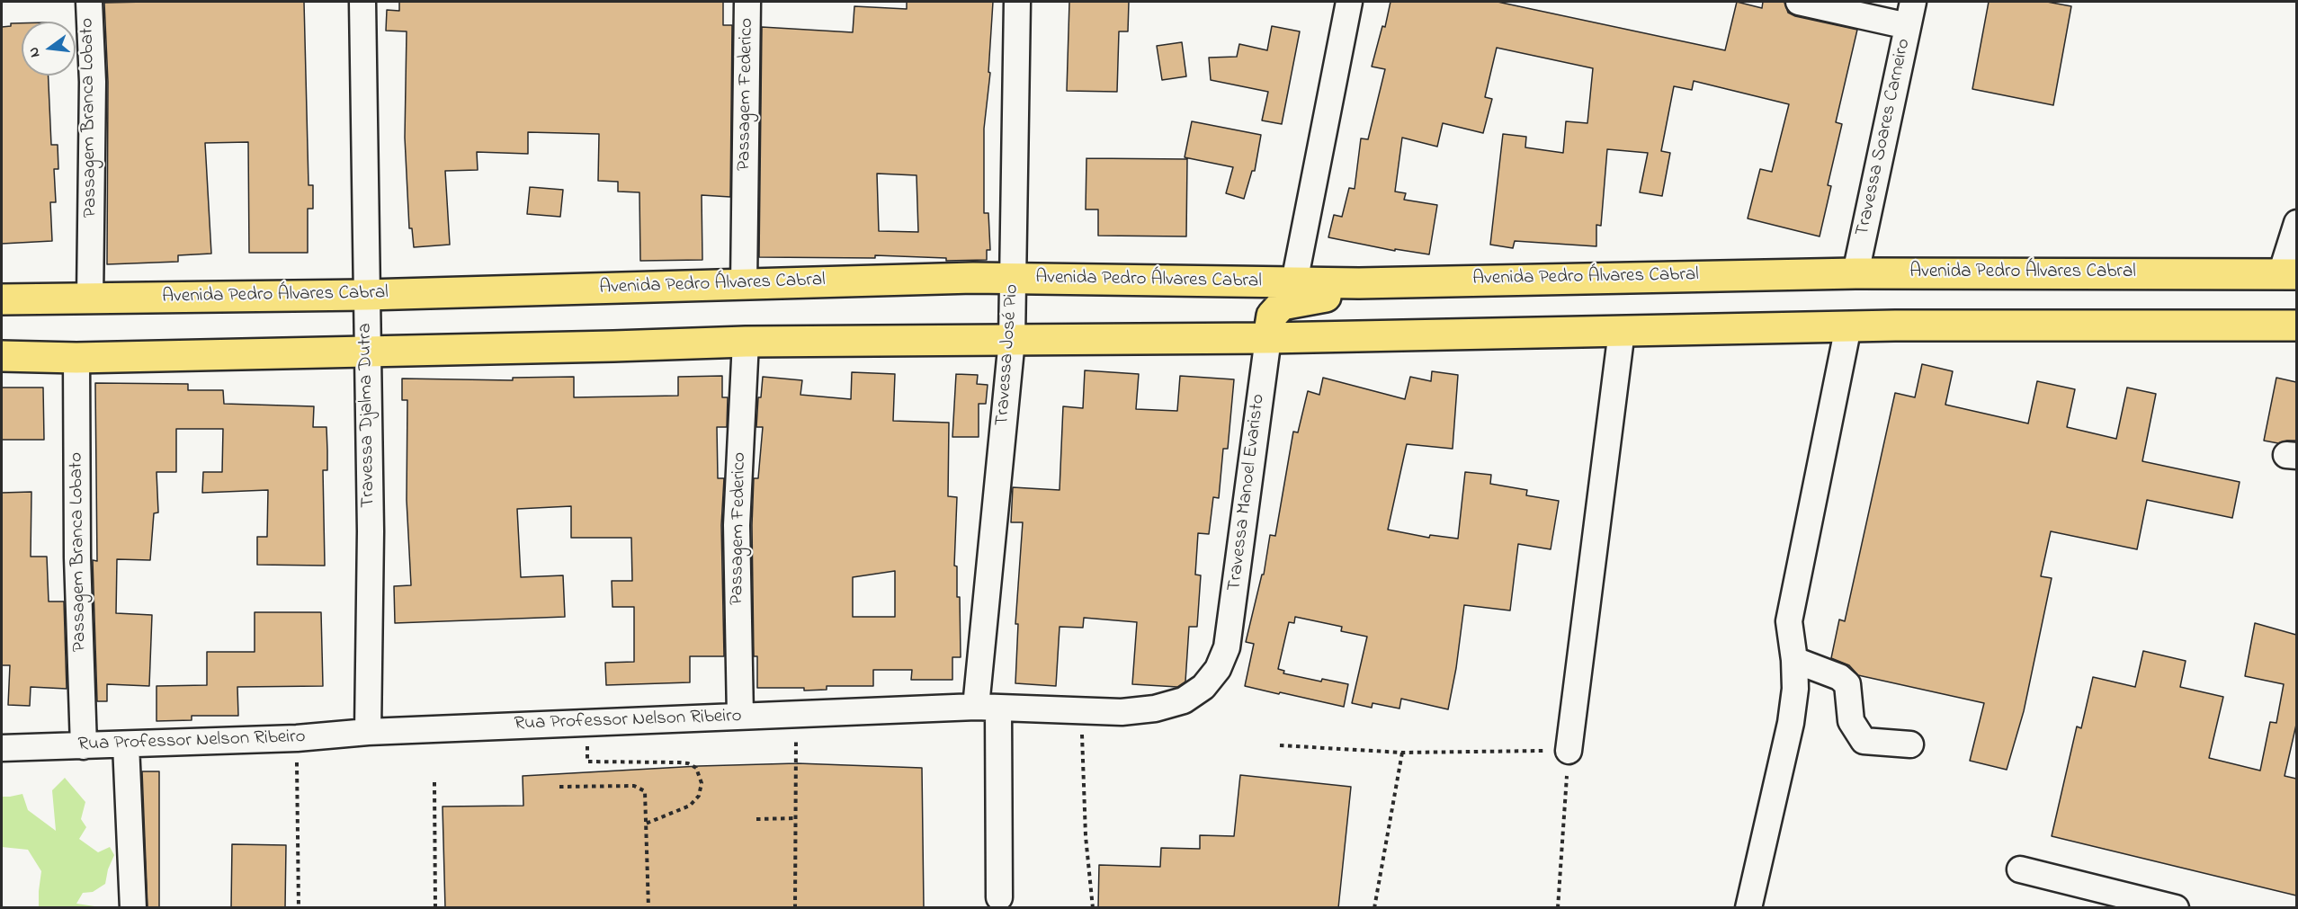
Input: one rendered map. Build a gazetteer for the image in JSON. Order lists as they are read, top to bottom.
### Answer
{
  "streets": {
    "main road": ["Avenida Pedro Álvares Cabral"],
    "street": [
      "Passagem Federico",
      "Passagem Branca Lobato",
      "Travessa Soares Carneiro",
      "Travessa José Pio",
      "Travessa Djalma Dutra",
      "Travessa Manoel Evaristo",
      "Rua Professor Nelson Ribeiro"
    ]
  },
  "crossings": [
    ["Passagem Federico", "Avenida Pedro Álvares Cabral"],
    ["Passagem Federico", "Rua Professor Nelson Ribeiro"],
    ["Passagem Branca Lobato", "Avenida Pedro Álvares Cabral"],
    ["Passagem Branca Lobato", "Rua Professor Nelson Ribeiro"],
    ["Travessa Soares Carneiro", "Avenida Pedro Álvares Cabral"],
    ["Avenida Pedro Álvares Cabral", "Travessa José Pio"],
    ["Avenida Pedro Álvares Cabral", "Travessa Djalma Dutra"],
    ["Travessa José Pio", "Rua Professor Nelson Ribeiro"],
    ["Travessa Djalma Dutra", "Rua Professor Nelson Ribeiro"],
    ["Travessa Manoel Evaristo", "Rua Professor Nelson Ribeiro"]
  ],
  "north": "left"
}
